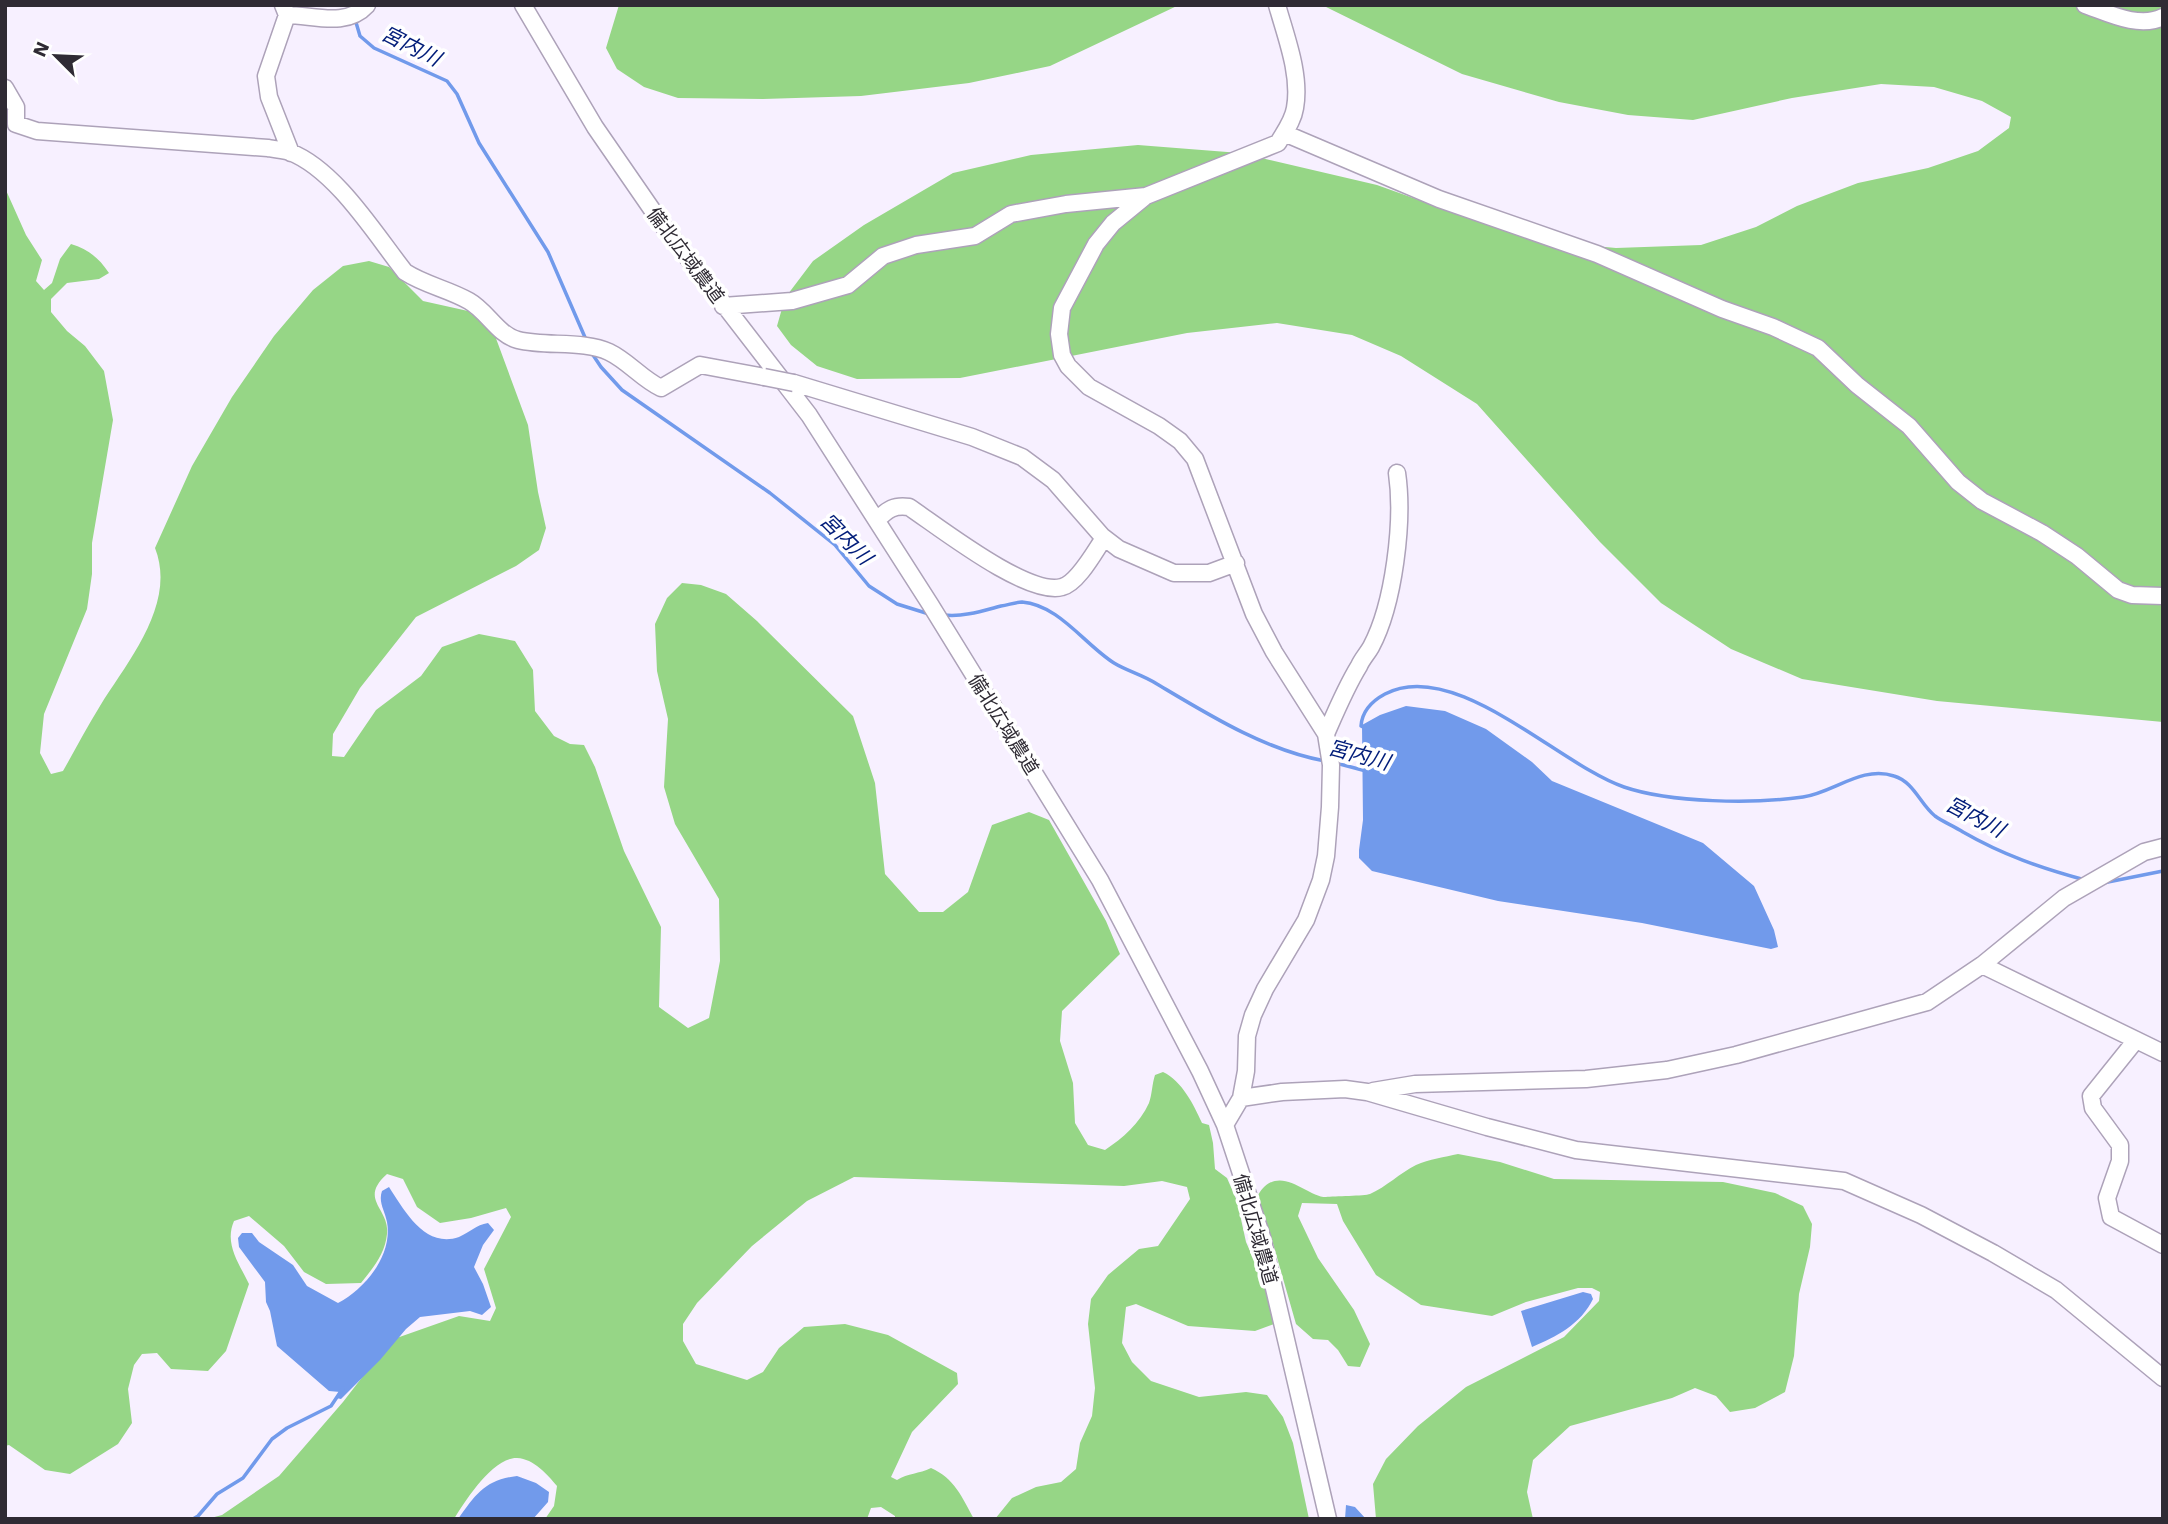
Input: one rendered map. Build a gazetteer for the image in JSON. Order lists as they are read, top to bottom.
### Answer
{
  "streets": {
    "street": ["備北広域農道"]
  },
  "water": ["宮内川"],
  "north": "top left"
}
